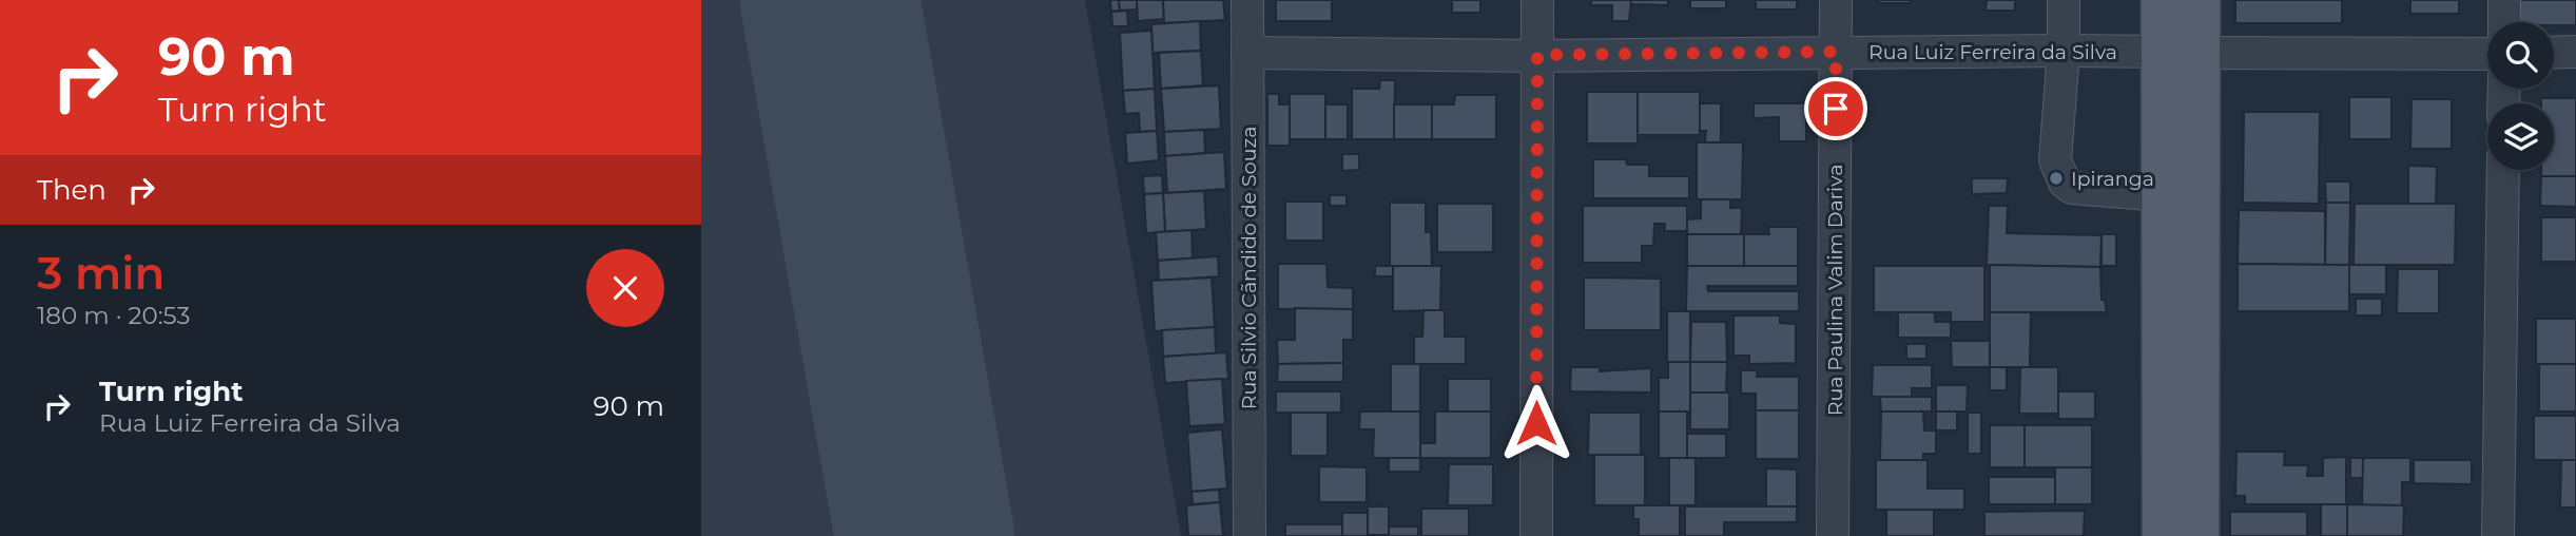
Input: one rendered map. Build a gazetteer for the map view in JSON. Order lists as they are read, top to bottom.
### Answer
{
  "streets": {
    "street": ["Rua Luiz Ferreira da Silva", "Rua Silvio Cãndido de Souza", "Rua Paulina Valim Dariva"]
  },
  "crossings": [
    ["Rua Luiz Ferreira da Silva", "Rua Silvio Cãndido de Souza"],
    ["Rua Luiz Ferreira da Silva", "Rua Paulina Valim Dariva"]
  ],
  "places": ["Ipiranga"],
  "page": {
    "turn": ["90 m", "Turn right"],
    "then": "Then",
    "heading": ["3 min", "180 m · 20:53"],
    "list": [
      {
        "name": "Turn right",
        "note": "Rua Luiz Ferreira da Silva",
        "value": "90 m"
      }
    ]
  }
}
